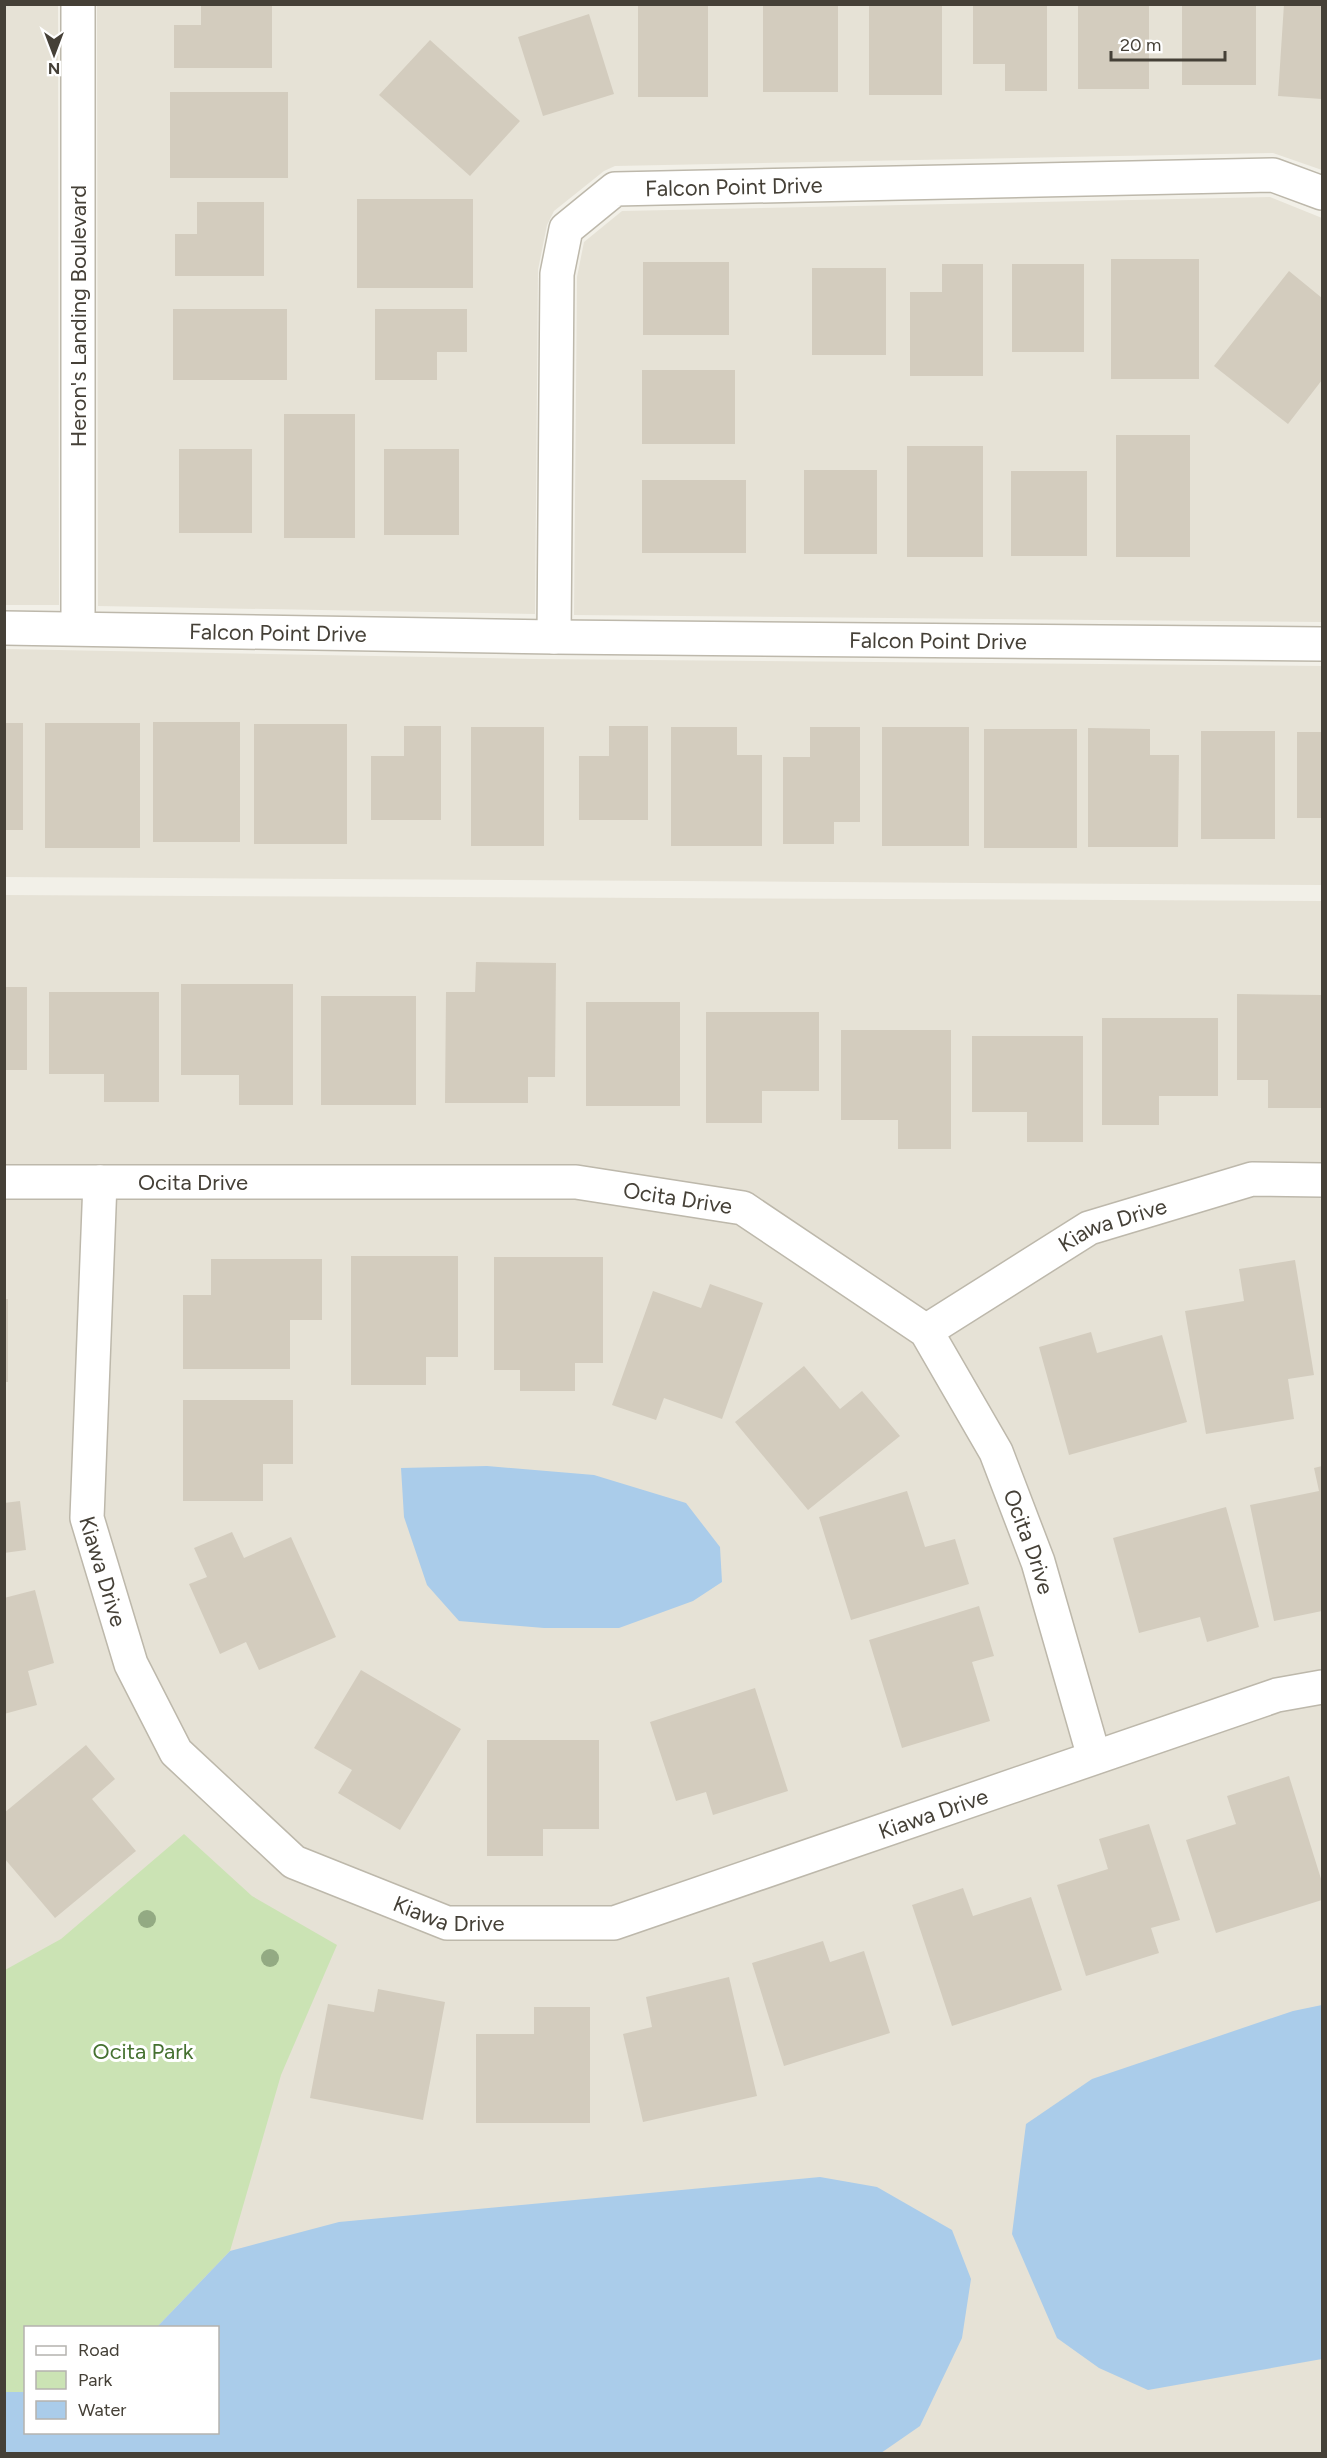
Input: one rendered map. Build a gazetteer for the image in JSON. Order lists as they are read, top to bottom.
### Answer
{
  "streets": {
    "street": [
      "Falcon Point Drive",
      "Heron's Landing Boulevard",
      "Ocita Drive",
      "Kiawa Drive"
    ]
  },
  "crossings": [
    ["Falcon Point Drive", "Heron's Landing Boulevard"],
    ["Ocita Drive", "Kiawa Drive"]
  ],
  "parks": ["Ocita Park"],
  "legend": ["Road", "Park", "Water"],
  "scale_bar": "20 m",
  "north": "bottom"
}
